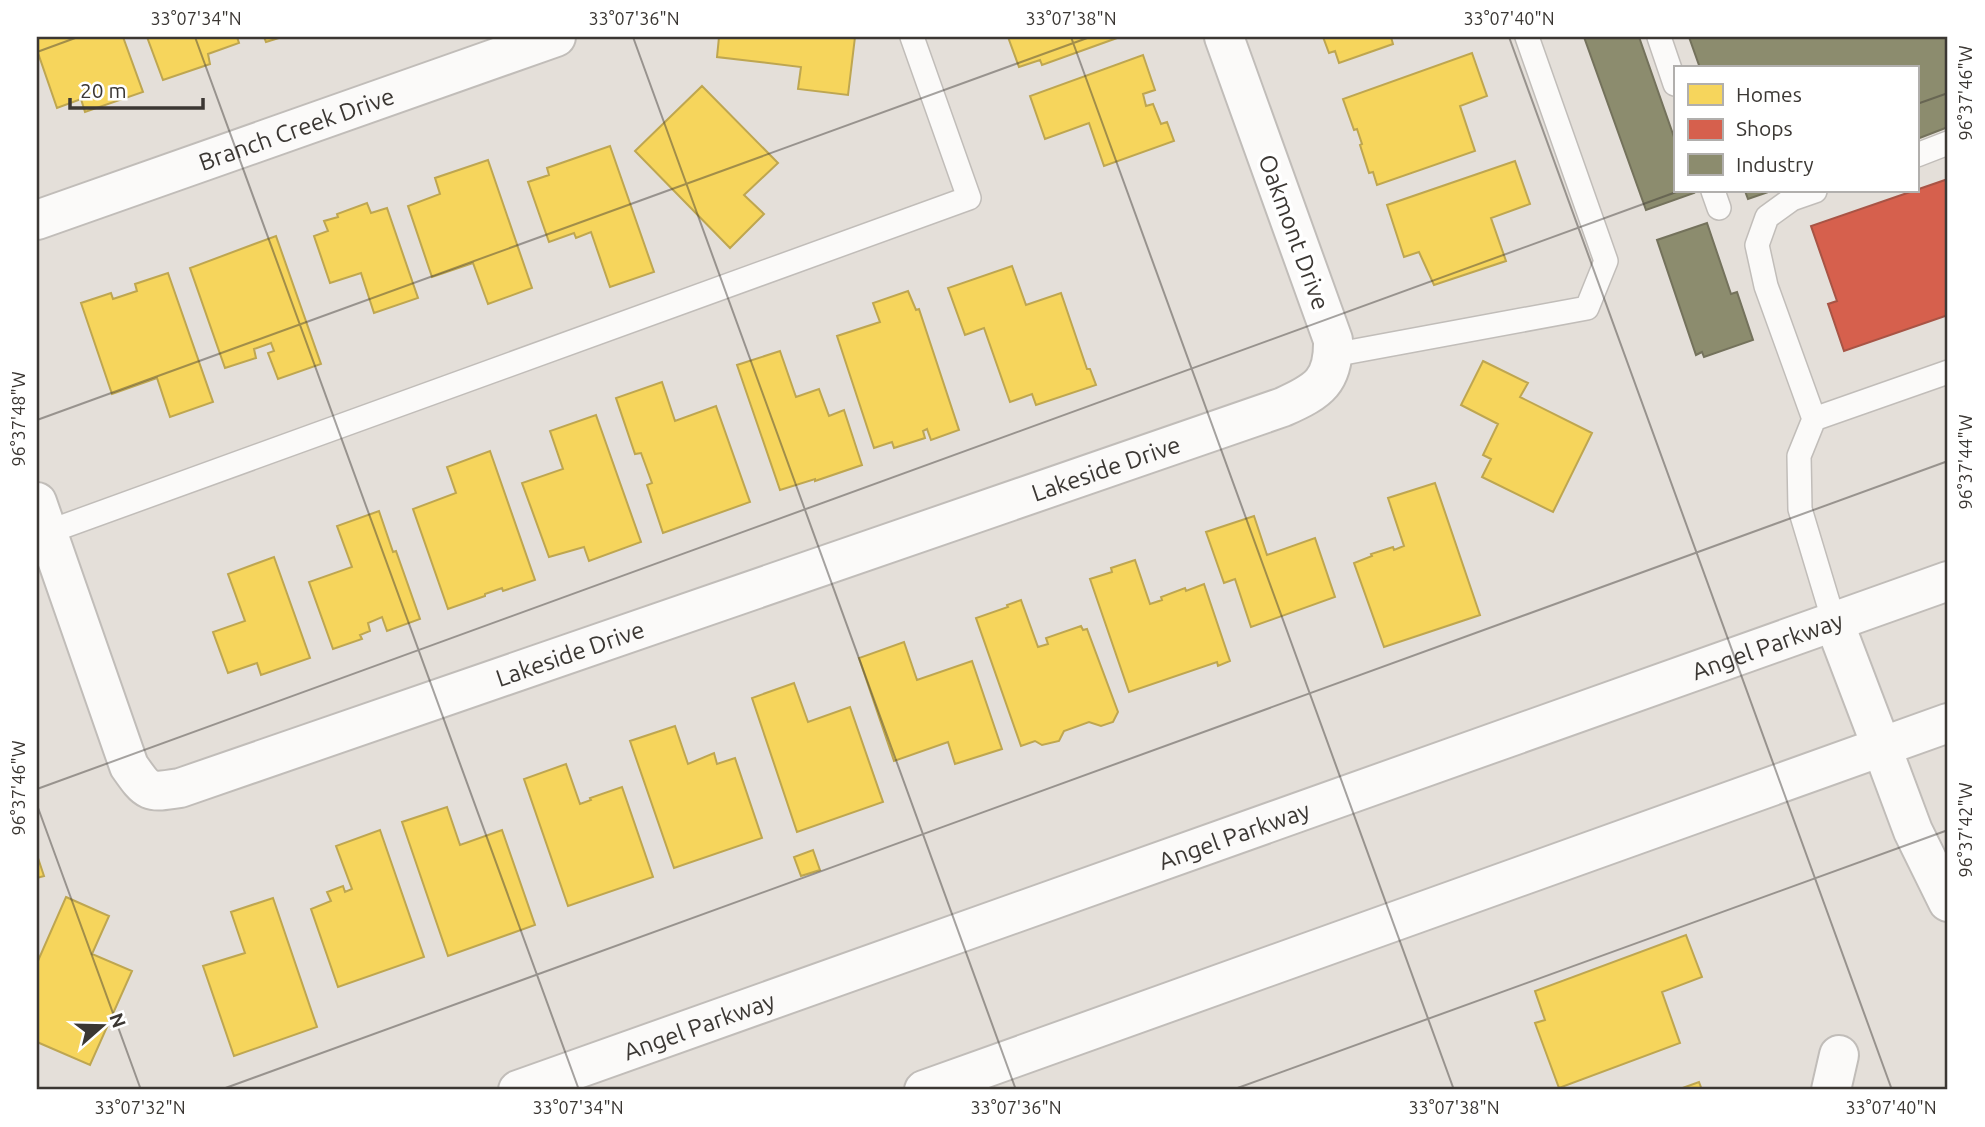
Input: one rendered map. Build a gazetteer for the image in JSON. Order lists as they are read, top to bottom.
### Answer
{
  "streets": {
    "main road": [
      "Branch Creek Drive",
      "Oakmont Drive",
      "Lakeside Drive",
      "Angel Parkway"
    ]
  },
  "crossings": [
    ["Oakmont Drive", "Lakeside Drive"]
  ],
  "legend": ["Homes", "Shops", "Industry"],
  "scale_bar": "20 m",
  "north": "right",
  "coordinates": [
    "33°07'34\"N",
    "33°07'36\"N",
    "33°07'38\"N",
    "33°07'40\"N",
    "96°37'46\"W",
    "96°37'48\"W",
    "96°37'44\"W",
    "96°37'42\"W",
    "33°07'32\"N"
  ]
}
